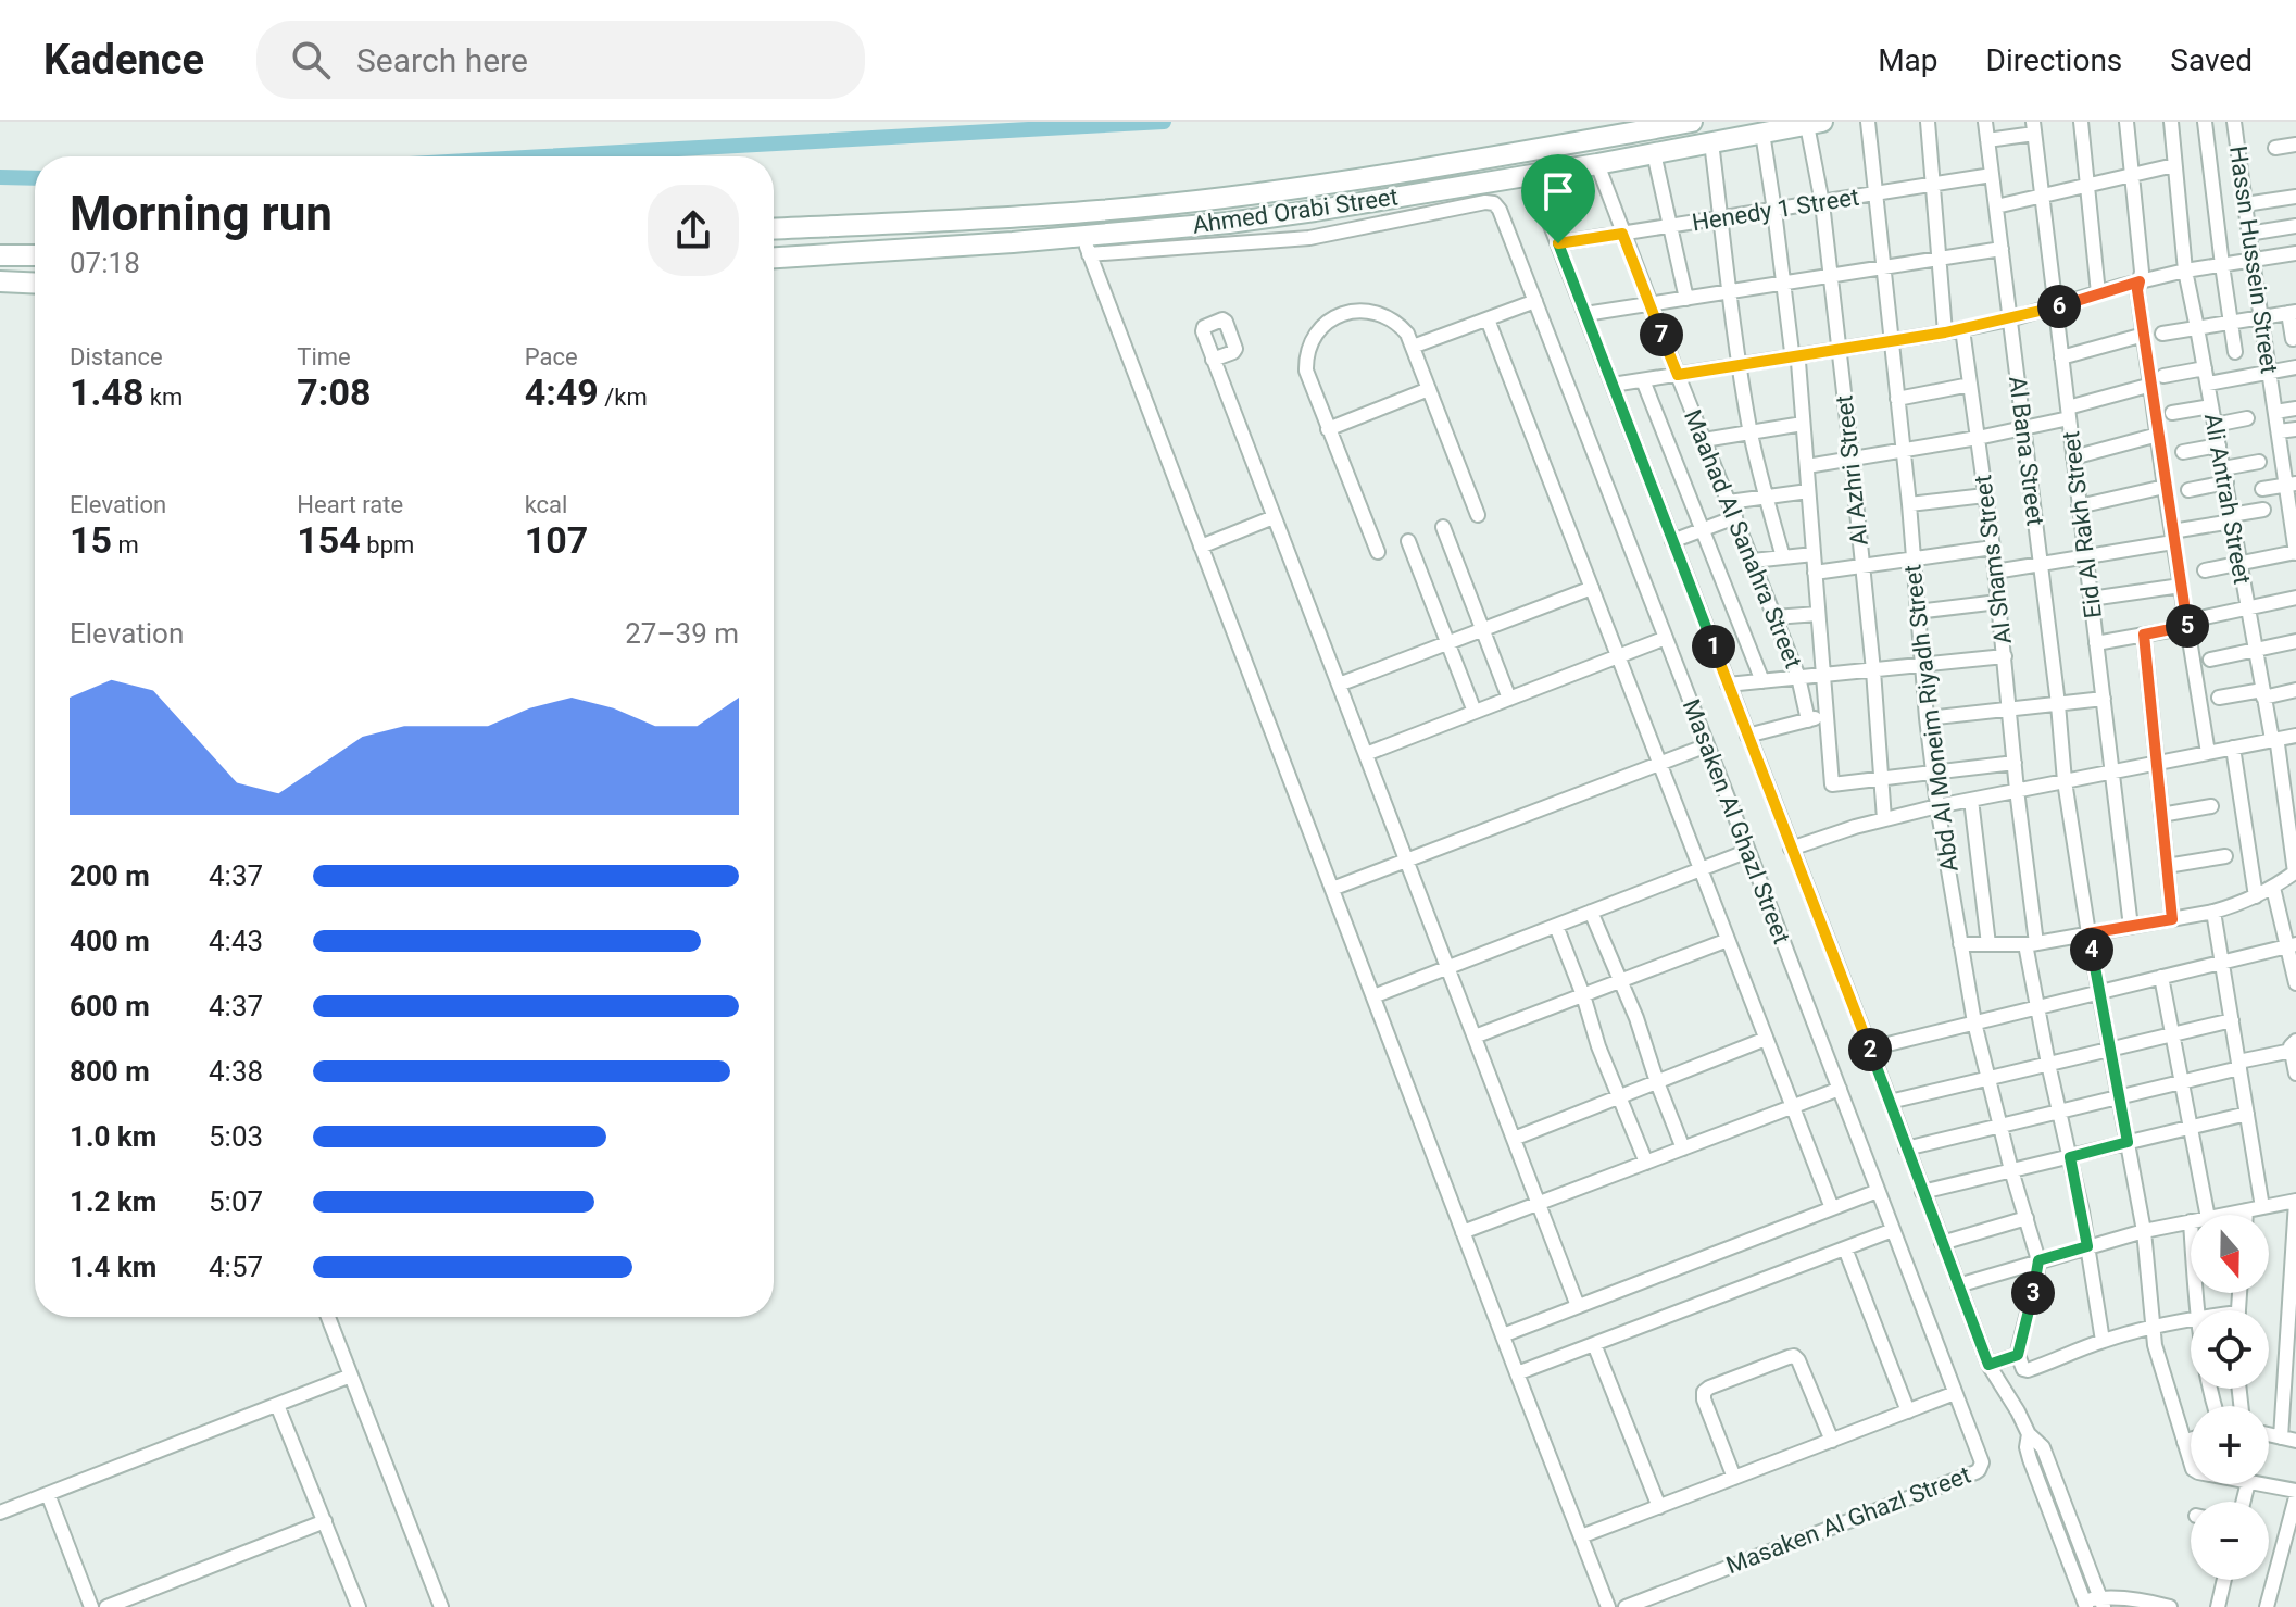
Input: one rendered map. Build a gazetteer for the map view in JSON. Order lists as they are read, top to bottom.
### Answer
{
  "streets": {
    "main road": ["Ahmed Orabi Street"],
    "street": [
      "Henedy 1 Street",
      "Hassn Hussein Street",
      "Al Bana Street",
      "Al Azhri Street",
      "Ali Antrah Street",
      "Eid Al Rakh Street",
      "Maahad Al Sanahra Street",
      "Al Shams Street",
      "Abd Al Moneim Riyadh Street",
      "Masaken Al Ghazl Street"
    ]
  },
  "crossings": [
    ["Henedy 1 Street", "Al Bana Street"],
    ["Henedy 1 Street", "Al Azhri Street"],
    ["Henedy 1 Street", "Maahad Al Sanahra Street"],
    ["Henedy 1 Street", "Abd Al Moneim Riyadh Street"],
    ["Ahmed Orabi Street", "Al Azhri Street"],
    ["Ahmed Orabi Street", "Maahad Al Sanahra Street"],
    ["Ahmed Orabi Street", "Masaken Al Ghazl Street"]
  ],
  "north": "bottom",
  "page": {
    "header": "Kadence",
    "search": "Search here",
    "nav": ["Map", "Directions", "Saved"],
    "heading": ["Morning run", "07:18"],
    "pins": [
      "6",
      "7",
      "5",
      "1",
      "4",
      "2",
      "3"
    ],
    "stats": [
      ["Distance", "1.48 km"],
      ["Time", "7:08"],
      ["Pace", "4:49 /km"],
      ["Elevation", "15 m"],
      ["Heart rate", "154 bpm"],
      ["kcal", "107"]
    ],
    "chart": ["Elevation", "27–39 m"],
    "list": [
      {
        "name": "200 m",
        "note": "4:37"
      },
      {
        "name": "400 m",
        "note": "4:43"
      },
      {
        "name": "600 m",
        "note": "4:37"
      },
      {
        "name": "800 m",
        "note": "4:38"
      },
      {
        "name": "1.0 km",
        "note": "5:03"
      },
      {
        "name": "1.2 km",
        "note": "5:07"
      },
      {
        "name": "1.4 km",
        "note": "4:57"
      }
    ],
    "map_buttons": ["+", "−"]
  }
}
